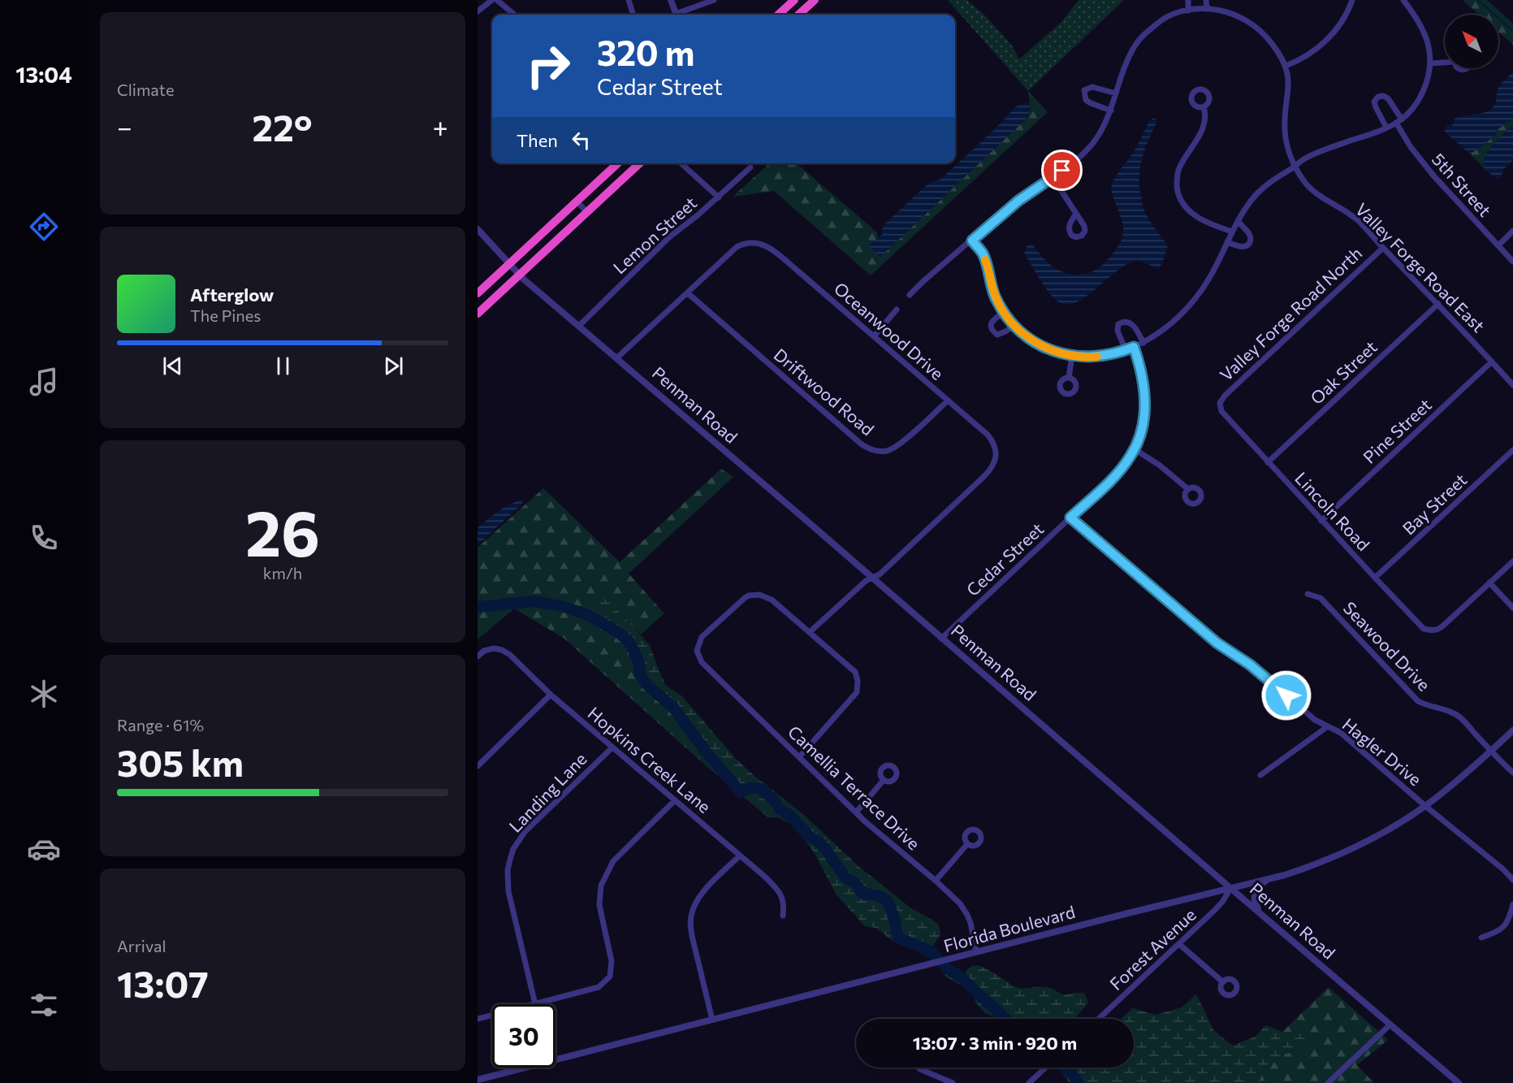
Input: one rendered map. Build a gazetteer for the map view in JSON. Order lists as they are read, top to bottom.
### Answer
{
  "streets": {
    "street": [
      "5th Street",
      "Lemon Street",
      "Valley Forge Road East",
      "Valley Forge Road North",
      "Oceanwood Drive",
      "Oak Street",
      "Driftwood Road",
      "Penman Road",
      "Pine Street",
      "Bay Street",
      "Lincoln Road",
      "Cedar Street",
      "Seawood Drive",
      "Hagler Drive",
      "Hopkins Creek Lane",
      "Camellia Terrace Drive",
      "Landing Lane",
      "Florida Boulevard",
      "Forest Avenue"
    ]
  },
  "crossings": [
    ["Lemon Street", "Penman Road"],
    ["Valley Forge Road East", "Valley Forge Road North"],
    ["Valley Forge Road East", "Oak Street"],
    ["Valley Forge Road East", "Pine Street"],
    ["Valley Forge Road North", "Lincoln Road"],
    ["Oceanwood Drive", "Driftwood Road"],
    ["Oceanwood Drive", "Penman Road"],
    ["Oak Street", "Lincoln Road"],
    ["Penman Road", "Cedar Street"],
    ["Penman Road", "Florida Boulevard"],
    ["Penman Road", "Forest Avenue"],
    ["Pine Street", "Lincoln Road"],
    ["Bay Street", "Lincoln Road"],
    ["Cedar Street", "Hagler Drive"],
    ["Seawood Drive", "Florida Boulevard"],
    ["Hagler Drive", "Florida Boulevard"],
    ["Hopkins Creek Lane", "Landing Lane"],
    ["Camellia Terrace Drive", "Florida Boulevard"],
    ["Florida Boulevard", "Forest Avenue"]
  ],
  "north": "top left",
  "page": {
    "tabs": "13:04",
    "tile": [
      "Climate",
      ["26", "km/h"],
      ["Range · 61%", "305 km"],
      ["Arrival", "13:07"]
    ],
    "turn": ["320 m", "Cedar Street"],
    "heat": ["−", "22°", "+"],
    "then": "Then",
    "song": ["Afterglow", "The Pines"],
    "limit": "30",
    "trip": "13:07 · 3 min · 920 m"
  }
}
